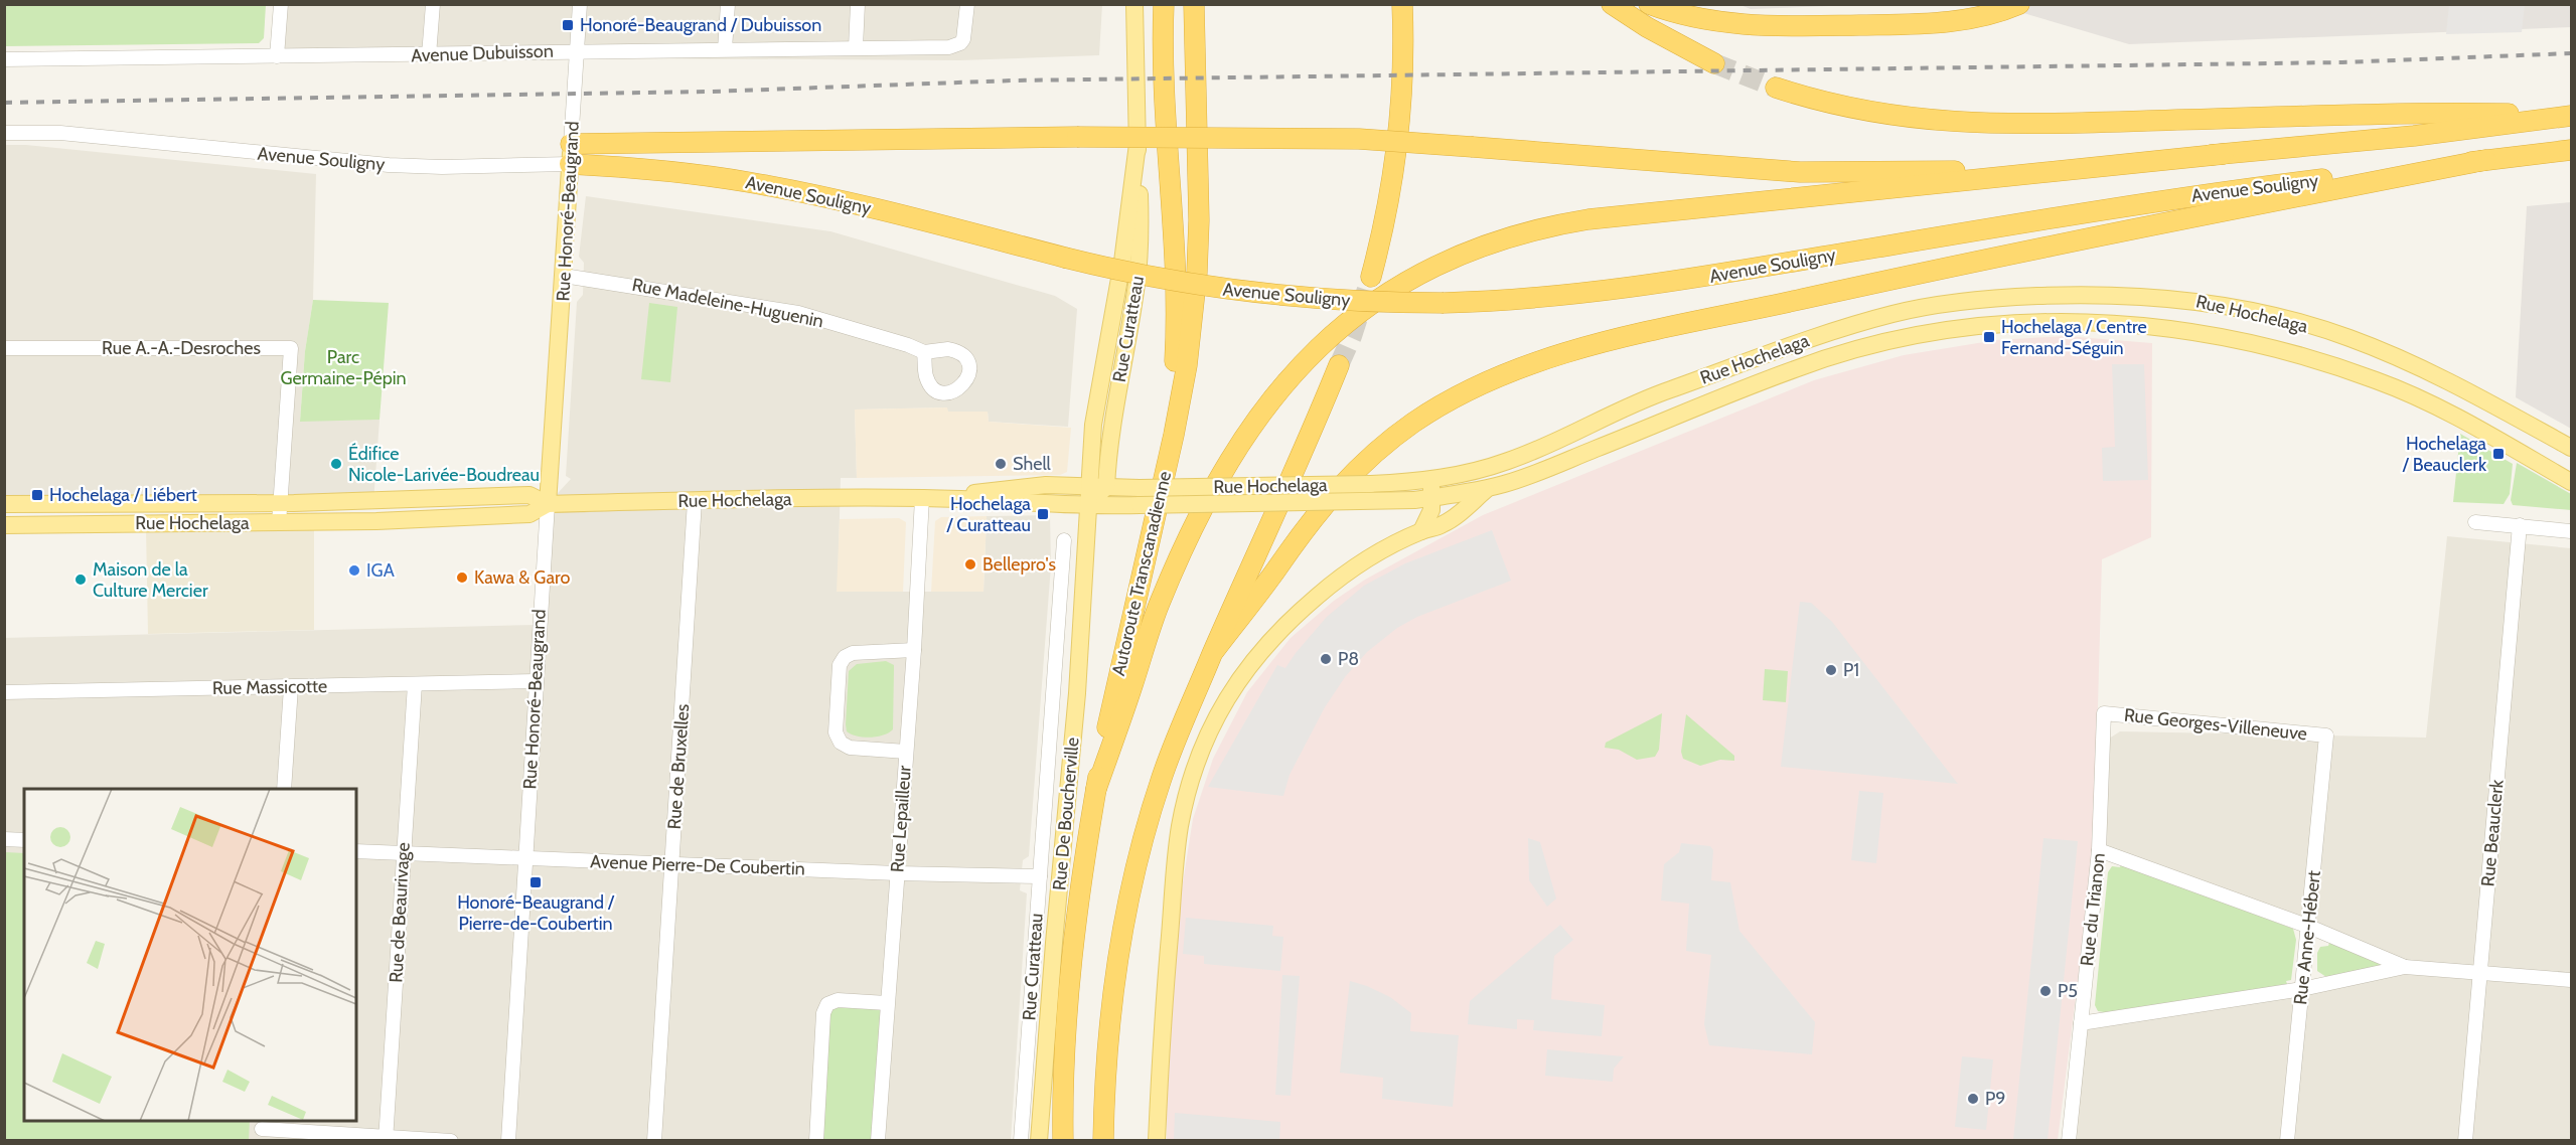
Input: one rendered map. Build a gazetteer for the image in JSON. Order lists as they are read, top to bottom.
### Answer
{
  "streets": {
    "highway": ["Avenue Souligny", "Autoroute Transcanadienne"],
    "main road": [
      "Rue Honoré-Beaugrand",
      "Rue Hochelaga",
      "Rue Curatteau",
      "Rue De Boucherville"
    ],
    "street": [
      "Avenue Dubuisson",
      "Rue Madeleine-Huguenin",
      "Rue A.-A.-Desroches",
      "Rue Massicotte",
      "Rue Georges-Villeneuve",
      "Rue de Bruxelles",
      "Rue Lepailleur",
      "Rue Beauclerk",
      "Avenue Pierre-De Coubertin",
      "Rue du Trianon",
      "Rue de Beaurivage",
      "Rue Anne-Hébert"
    ]
  },
  "crossings": [
    ["Avenue Dubuisson", "Rue Honoré-Beaugrand"],
    ["Avenue Souligny", "Rue Honoré-Beaugrand"],
    ["Rue Honoré-Beaugrand", "Rue Madeleine-Huguenin"],
    ["Rue Honoré-Beaugrand", "Rue Hochelaga"],
    ["Rue Honoré-Beaugrand", "Rue Massicotte"],
    ["Rue Honoré-Beaugrand", "Avenue Pierre-De Coubertin"],
    ["Rue Hochelaga", "Rue Curatteau"],
    ["Rue Hochelaga", "Rue A.-A.-Desroches"],
    ["Rue Hochelaga", "Rue de Bruxelles"],
    ["Rue Hochelaga", "Rue De Boucherville"],
    ["Rue Hochelaga", "Rue Lepailleur"],
    ["Rue Curatteau", "Rue De Boucherville"],
    ["Rue Curatteau", "Avenue Pierre-De Coubertin"],
    ["Rue Massicotte", "Rue de Beaurivage"],
    ["Rue Georges-Villeneuve", "Rue du Trianon"],
    ["Rue Georges-Villeneuve", "Rue Anne-Hébert"],
    ["Rue de Bruxelles", "Avenue Pierre-De Coubertin"],
    ["Rue Lepailleur", "Avenue Pierre-De Coubertin"],
    ["Avenue Pierre-De Coubertin", "Rue de Beaurivage"]
  ],
  "parks": ["Parc Germaine-Pépin"],
  "places": {
    "transit": [
      "Honoré-Beaugrand / Dubuisson",
      "Hochelaga / Centre Fernand-Séguin",
      "Hochelaga / Beauclerk",
      "Hochelaga / Liébert",
      "Hochelaga / Curatteau",
      "Honoré-Beaugrand / Pierre-de-Coubertin"
    ],
    "other": [
      "Édifice Nicole-Larivée-Boudreau",
      "Shell",
      "Bellepro's",
      "IGA",
      "Kawa & Garo",
      "Maison de la Culture Mercier",
      "P8",
      "P1",
      "P5",
      "P9"
    ]
  }
}
